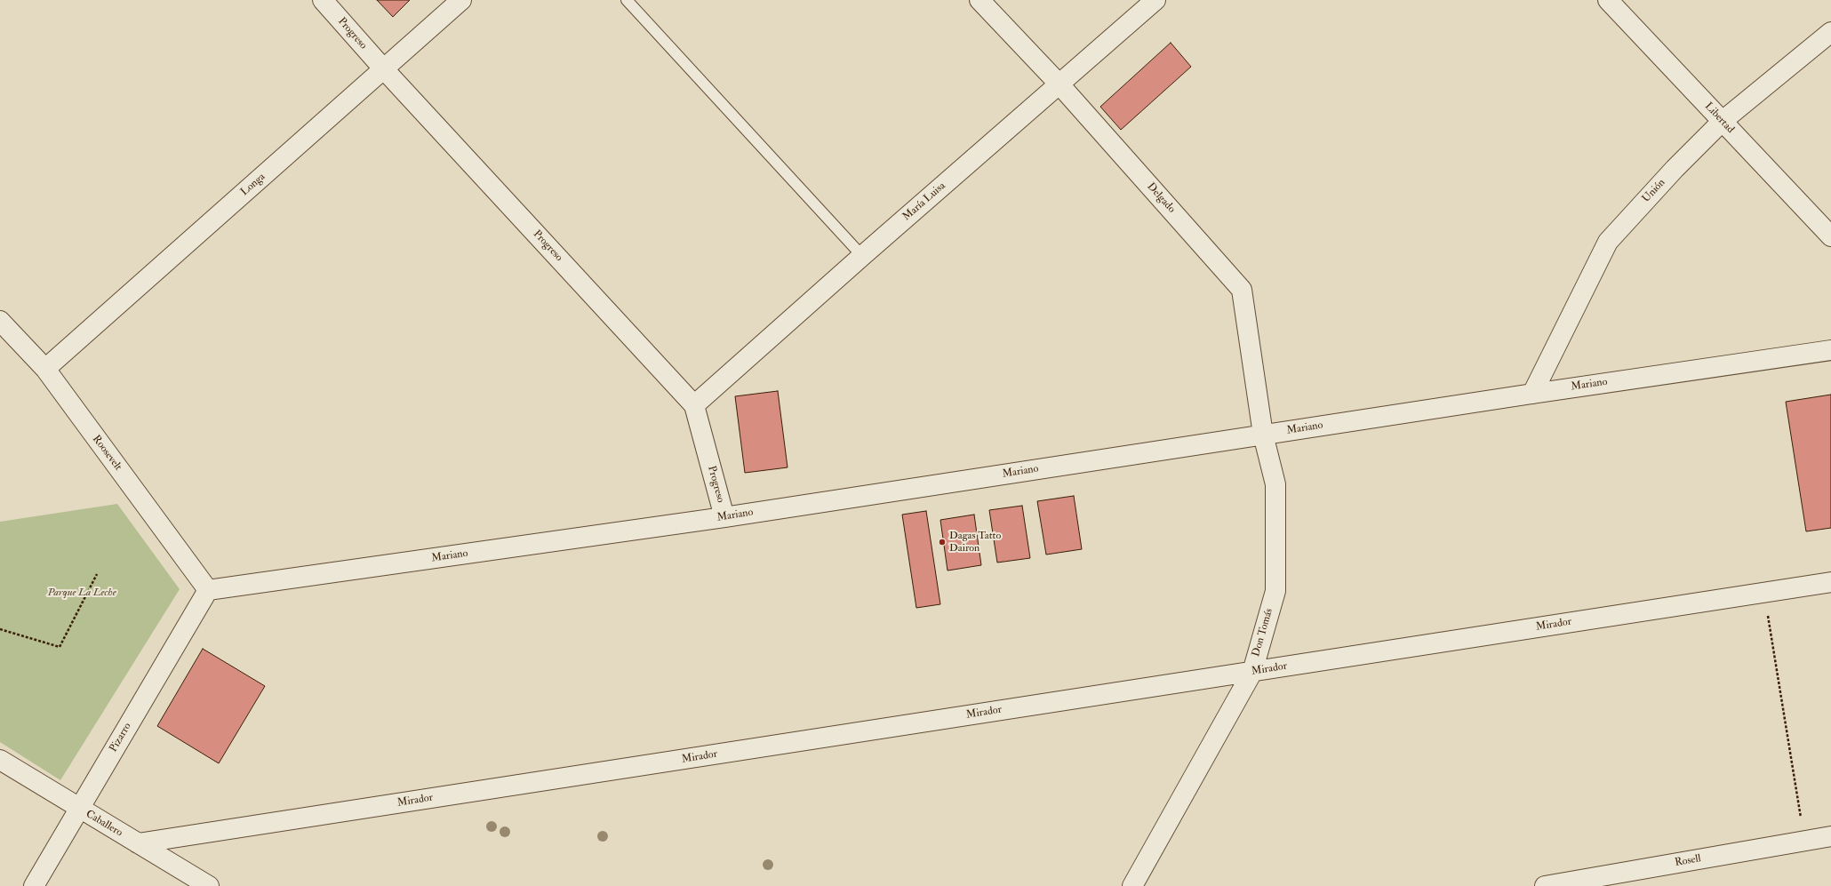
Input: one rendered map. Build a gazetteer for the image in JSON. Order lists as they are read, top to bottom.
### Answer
{
  "streets": {
    "street": [
      "Progreso",
      "Libertad",
      "Longa",
      "Unión",
      "Delgado",
      "María Luisa",
      "Mariano",
      "Roosevelt",
      "Mirador",
      "Don Tomás",
      "Pizarro",
      "Caballero",
      "Rosell"
    ]
  },
  "crossings": [
    ["Progreso", "Longa"],
    ["Progreso", "María Luisa"],
    ["Progreso", "Mariano"],
    ["Libertad", "Unión"],
    ["Longa", "Roosevelt"],
    ["Unión", "Mariano"],
    ["Delgado", "María Luisa"],
    ["Delgado", "Mariano"],
    ["Delgado", "Don Tomás"],
    ["Mariano", "Roosevelt"],
    ["Mariano", "Don Tomás"],
    ["Mariano", "Pizarro"],
    ["Roosevelt", "Pizarro"],
    ["Mirador", "Don Tomás"],
    ["Mirador", "Caballero"],
    ["Pizarro", "Caballero"]
  ],
  "parks": ["Parque La Leche"],
  "places": ["Dagas Tatto Dairon"]
}
